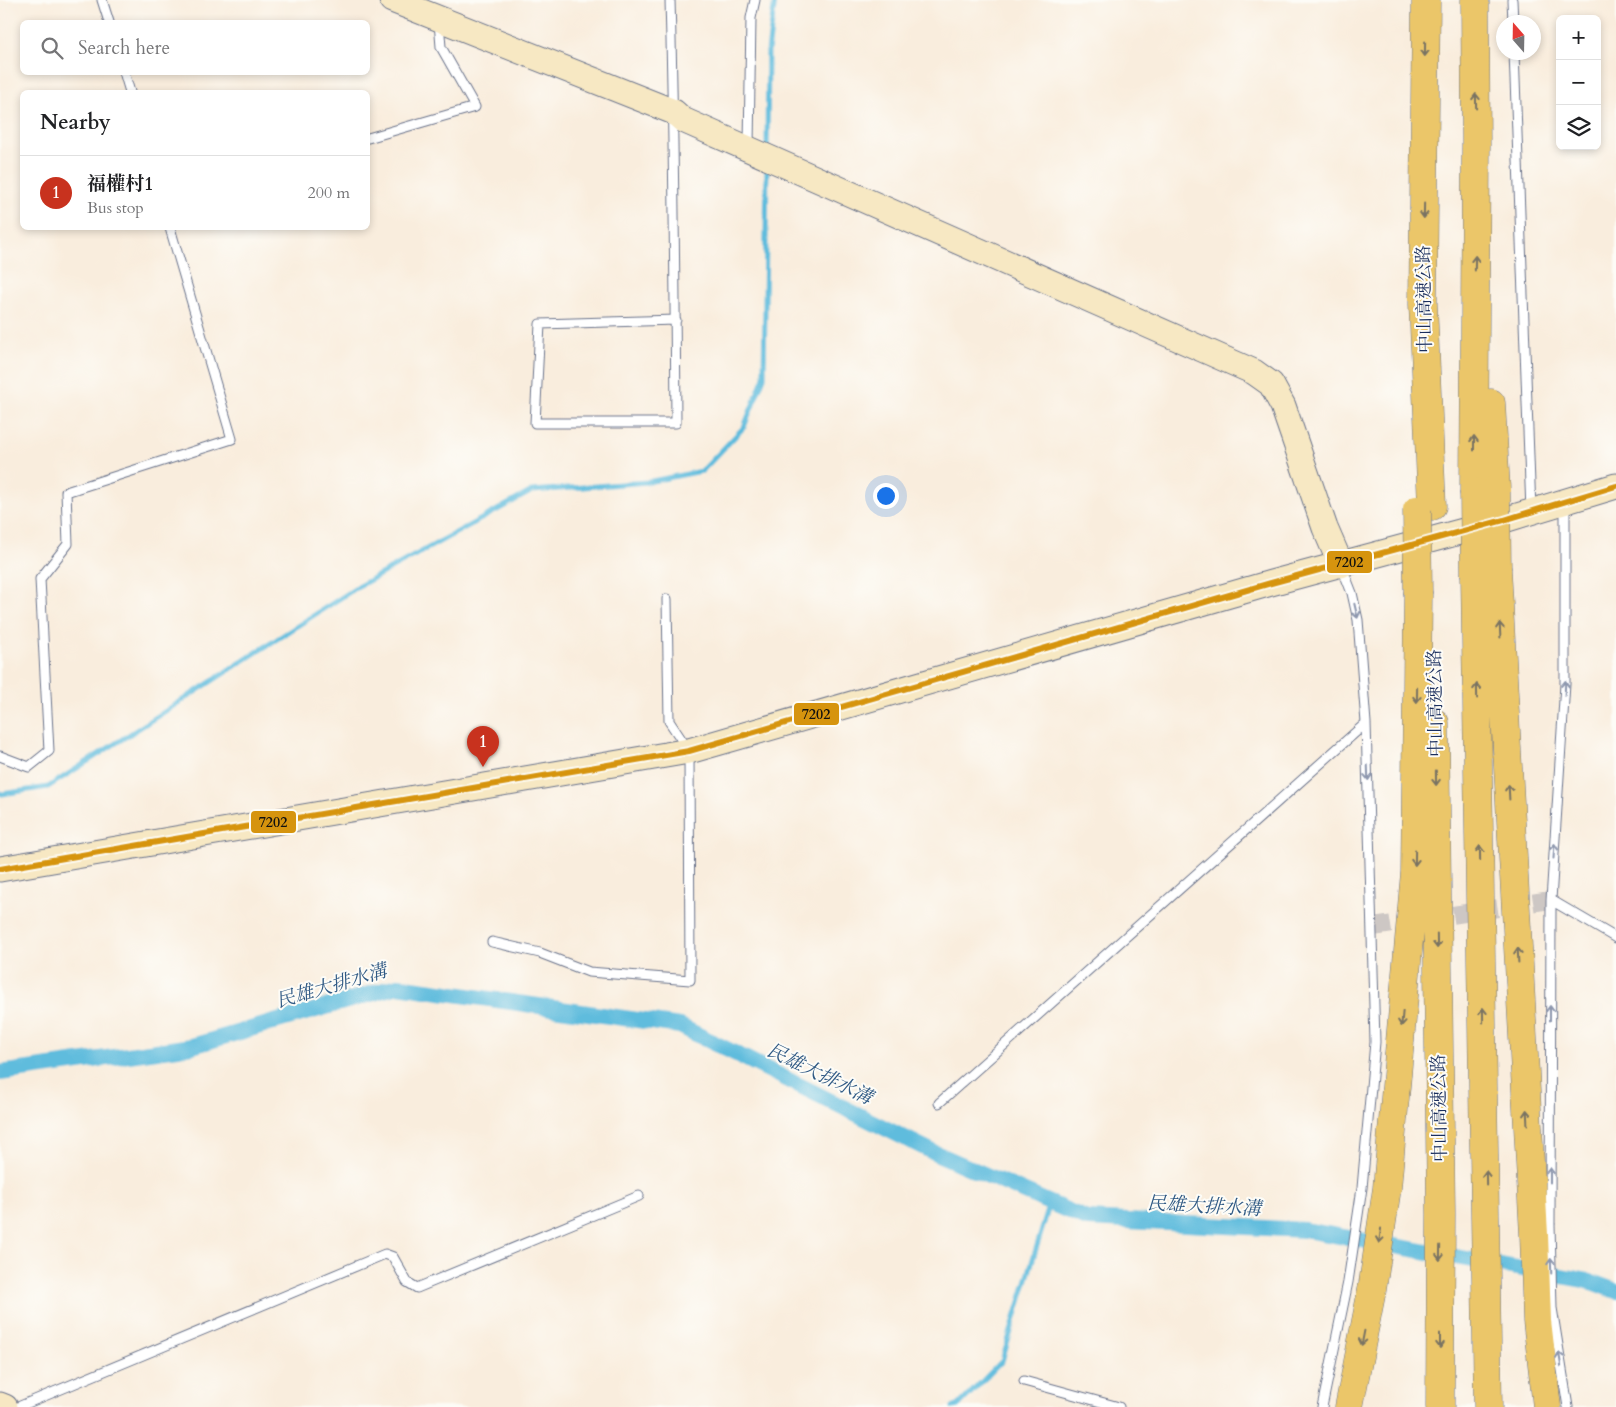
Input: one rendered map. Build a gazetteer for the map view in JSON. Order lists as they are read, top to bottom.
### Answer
{
  "streets": {
    "highway": ["中山高速公路"]
  },
  "water": ["民雄大排水溝"],
  "lines": ["transit line 7202"],
  "north": "top",
  "page": {
    "map_buttons": ["+", "−"],
    "search": "Search here",
    "heading": "Nearby",
    "list": [
      {
        "mark": "1",
        "name": "福權村1",
        "note": "Bus stop",
        "value": "200 m"
      }
    ],
    "pins": "1"
  }
}
